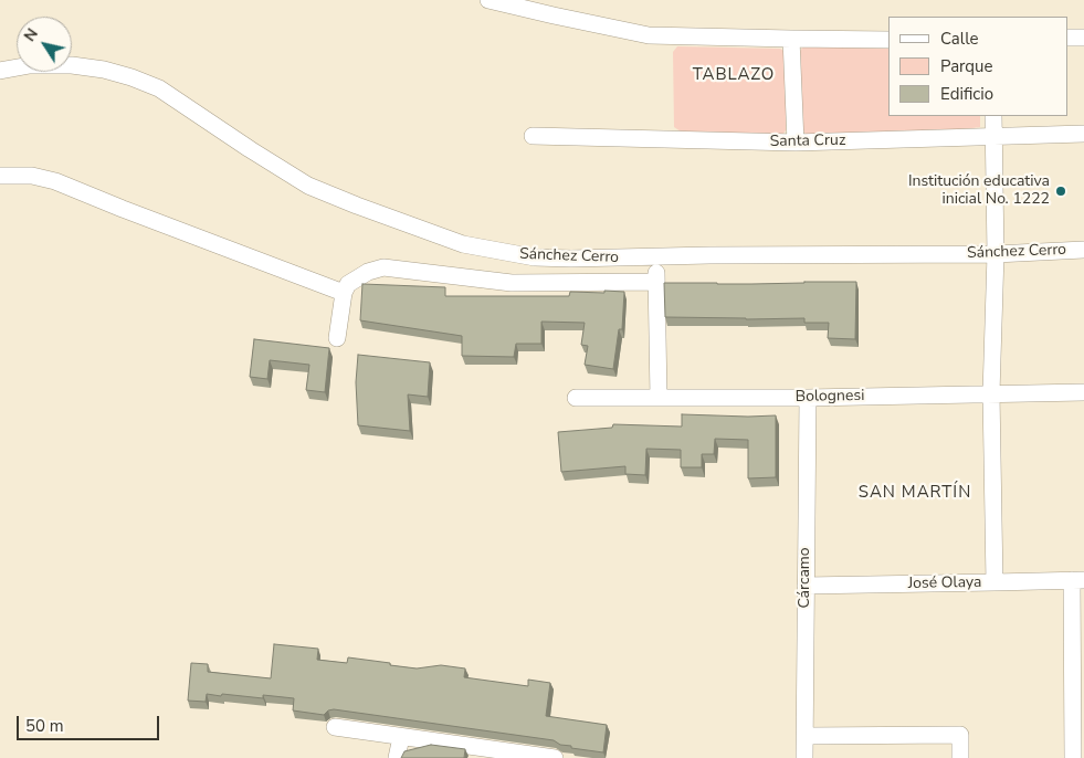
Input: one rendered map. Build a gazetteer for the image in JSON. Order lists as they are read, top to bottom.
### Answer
{
  "streets": {
    "street": [
      "Santa Cruz",
      "Sánchez Cerro",
      "Bolognesi",
      "Cárcamo",
      "José Olaya"
    ]
  },
  "crossings": [
    ["Bolognesi", "Cárcamo"],
    ["Cárcamo", "José Olaya"]
  ],
  "districts": ["TABLAZO", "SAN MARTÍN"],
  "places": ["Institución educativa inicial No. 1222"],
  "legend": ["Calle", "Parque", "Edificio"],
  "scale_bar": "50 m",
  "north": "top left"
}
